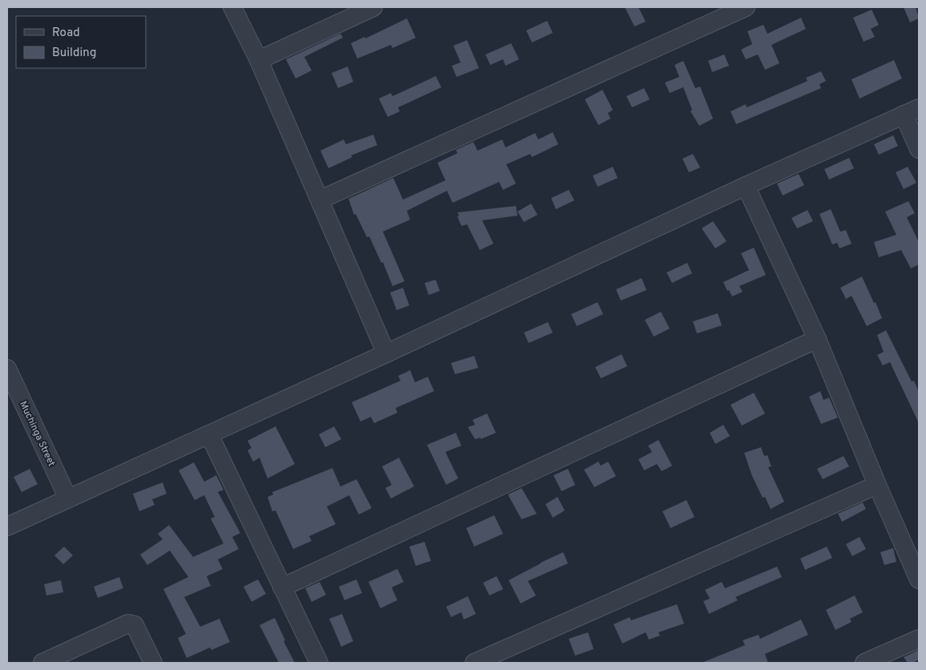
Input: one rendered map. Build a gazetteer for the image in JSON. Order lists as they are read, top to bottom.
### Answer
{
  "streets": {
    "street": ["Muchinga Street"]
  },
  "legend": ["Road", "Building"]
}
